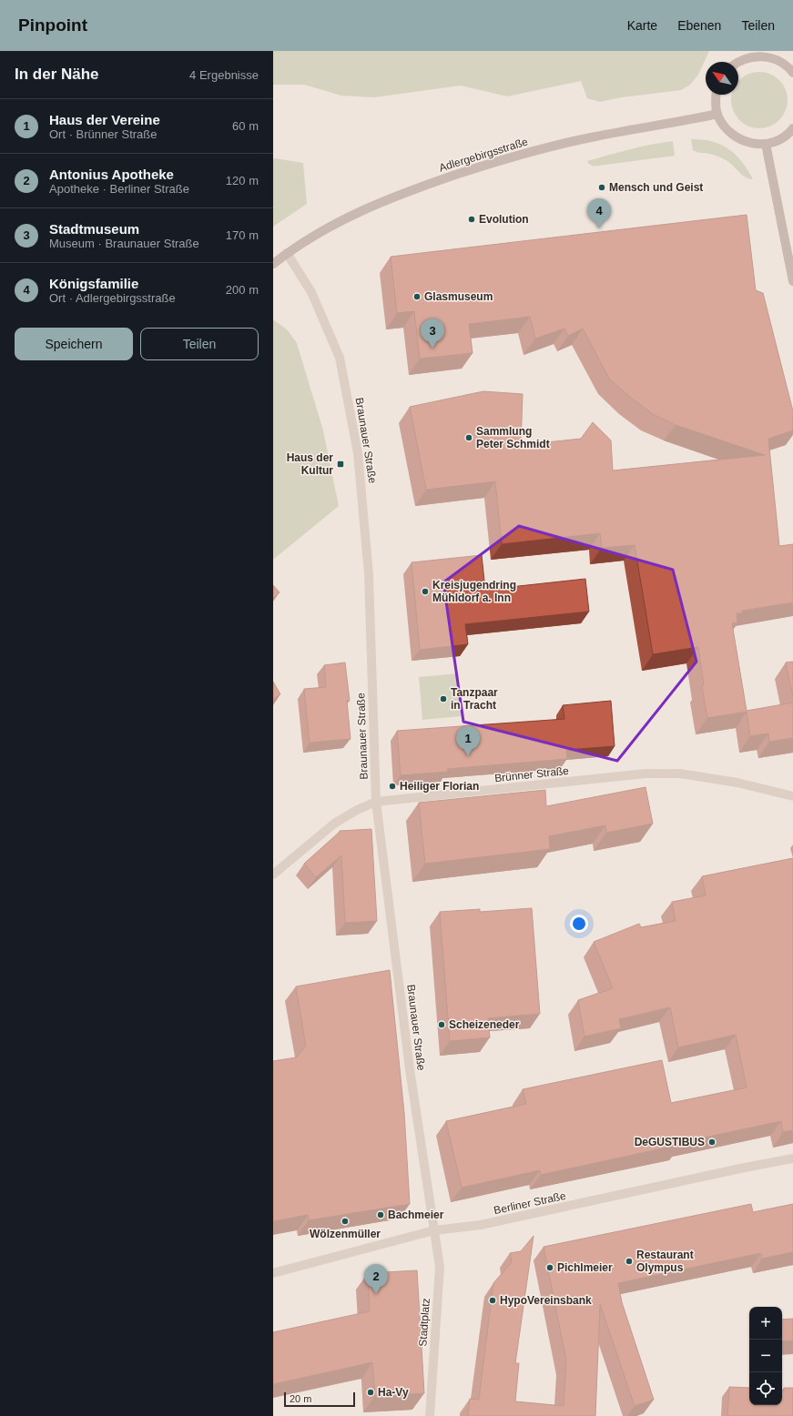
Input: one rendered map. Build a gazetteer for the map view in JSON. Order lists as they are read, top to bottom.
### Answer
{
  "streets": {
    "street": [
      "Adlergebirgsstraße",
      "Braunauer Straße",
      "Brünner Straße",
      "Berliner Straße",
      "Stadtplatz"
    ]
  },
  "crossings": [
    ["Adlergebirgsstraße", "Braunauer Straße"],
    ["Braunauer Straße", "Brünner Straße"],
    ["Braunauer Straße", "Berliner Straße"],
    ["Braunauer Straße", "Stadtplatz"],
    ["Berliner Straße", "Stadtplatz"]
  ],
  "places": {
    "other": [
      "Mensch und Geist",
      "Evolution",
      "Glasmuseum",
      "Sammlung Peter Schmidt",
      "Kreisjugendring Mühldorf a. Inn",
      "Tanzpaar in Tracht",
      "Heiliger Florian",
      "Scheizeneder",
      "DeGUSTIBUS",
      "Bachmeier",
      "Wölzenmüller",
      "Restaurant Olympus",
      "Pichlmeier",
      "HypoVereinsbank",
      "Ha-Vy"
    ],
    "transit": ["Haus der Kultur"]
  },
  "scale_bar": "20 m",
  "north": "top left",
  "page": {
    "header": "Pinpoint",
    "nav": ["Karte", "Ebenen", "Teilen"],
    "heading": ["In der Nähe", "4 Ergebnisse"],
    "list": [
      {
        "mark": "1",
        "name": "Haus der Vereine",
        "note": "Ort · Brünner Straße",
        "value": "60 m"
      },
      {
        "mark": "2",
        "name": "Antonius Apotheke",
        "note": "Apotheke · Berliner Straße",
        "value": "120 m"
      },
      {
        "mark": "3",
        "name": "Stadtmuseum",
        "note": "Museum · Braunauer Straße",
        "value": "170 m"
      },
      {
        "mark": "4",
        "name": "Königsfamilie",
        "note": "Ort · Adlergebirgsstraße",
        "value": "200 m"
      }
    ],
    "pins": [
      "4",
      "3",
      "1",
      "2"
    ],
    "buttons": ["Speichern", "Teilen"],
    "map_buttons": ["+", "−"],
    "scale": "20 m"
  }
}
